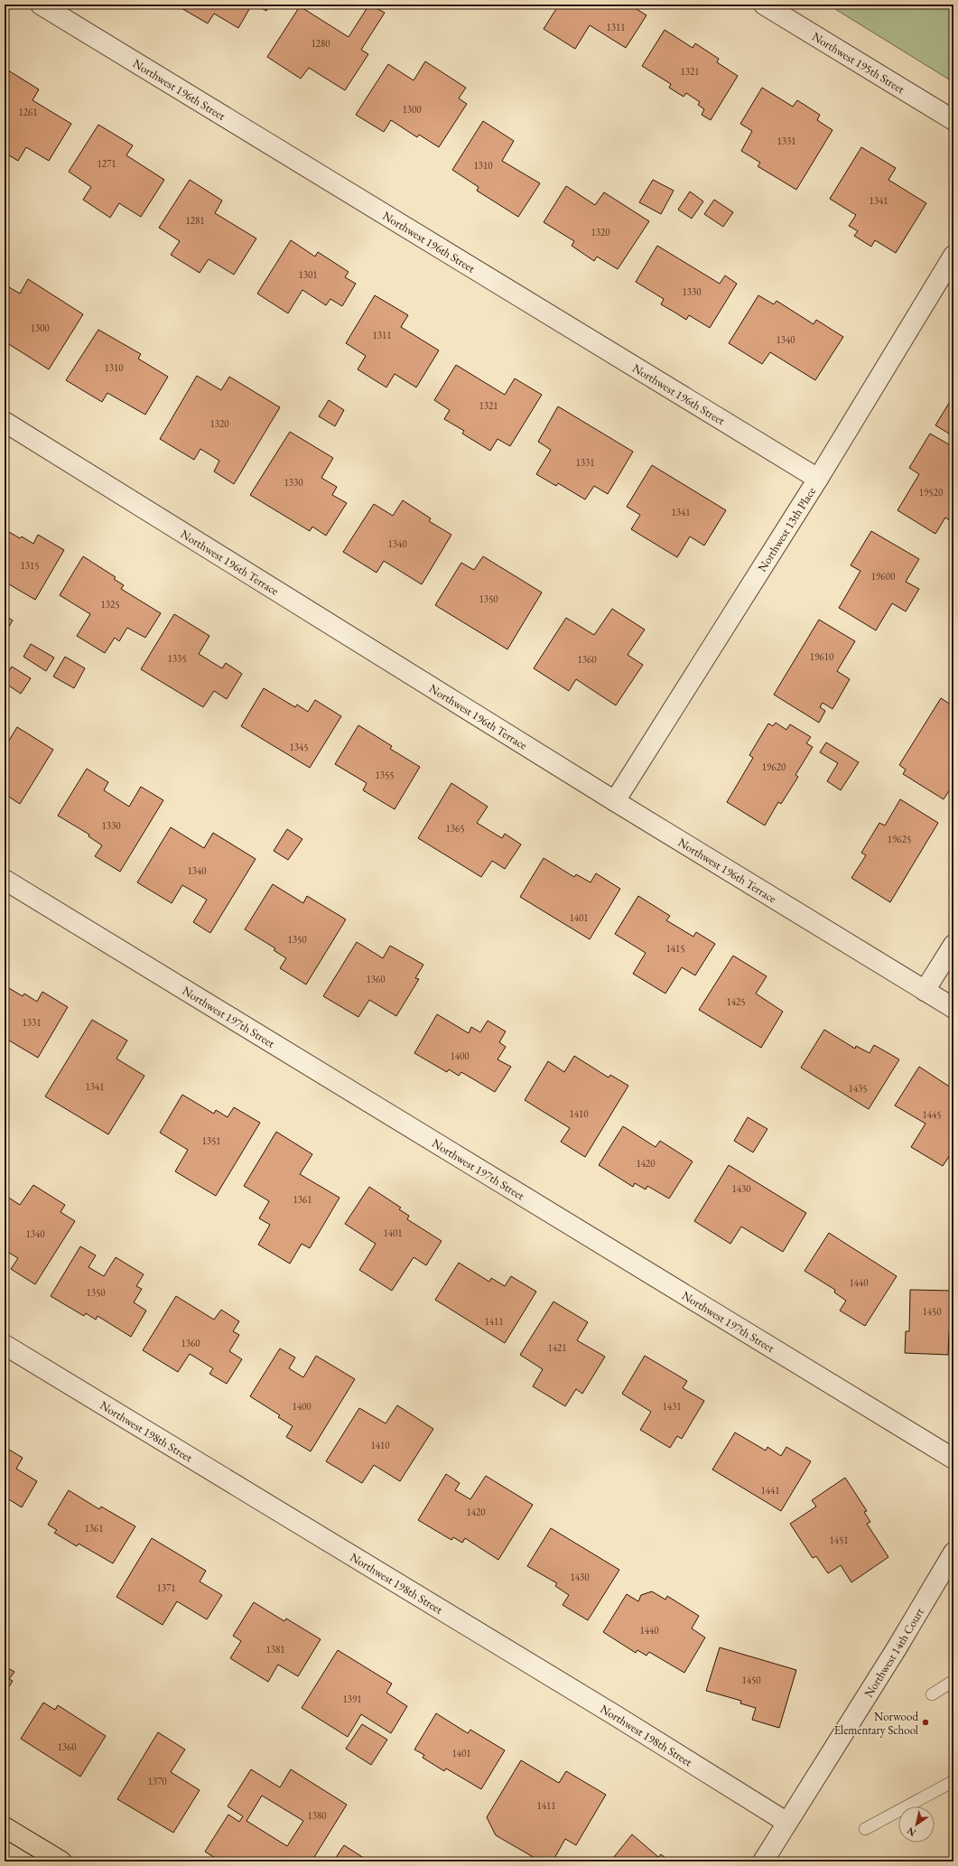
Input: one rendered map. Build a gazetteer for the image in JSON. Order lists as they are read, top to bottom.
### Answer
{
  "streets": {
    "street": [
      "Northwest 195th Street",
      "Northwest 196th Street",
      "Northwest 13th Place",
      "Northwest 196th Terrace",
      "Northwest 197th Street",
      "Northwest 198th Street",
      "Northwest 14th Court"
    ]
  },
  "crossings": [
    ["Northwest 196th Street", "Northwest 13th Place"],
    ["Northwest 13th Place", "Northwest 196th Terrace"],
    ["Northwest 198th Street", "Northwest 14th Court"]
  ],
  "places": ["Norwood Elementary School"],
  "house_numbers": [
    "1311",
    "1280",
    "1321",
    "1300",
    "1261",
    "1331",
    "1271",
    "1310",
    "1341",
    "1281",
    "1320",
    "1301",
    "1330",
    "1300",
    "1311",
    "1340",
    "1310",
    "1321",
    "1320",
    "1331",
    "1330",
    "19520",
    "1341",
    "1340",
    "1315",
    "19600",
    "1350",
    "1325",
    "19610",
    "1335",
    "1360",
    "1345",
    "19620",
    "1355",
    "1330",
    "1365",
    "19625",
    "1340",
    "1401",
    "1350",
    "1415",
    "1360",
    "1425",
    "1331",
    "1400",
    "1341",
    "1435",
    "1410",
    "1445",
    "1351",
    "1420",
    "1430",
    "1361",
    "1401",
    "1340",
    "1440",
    "1350",
    "1450",
    "1411",
    "1360",
    "1421",
    "1400",
    "1431",
    "1410",
    "1441",
    "1420",
    "1361",
    "1451",
    "1430",
    "1371",
    "1440",
    "1381",
    "1450",
    "1391",
    "1360",
    "1401",
    "1370",
    "1411",
    "1380"
  ],
  "north": "bottom left"
}
